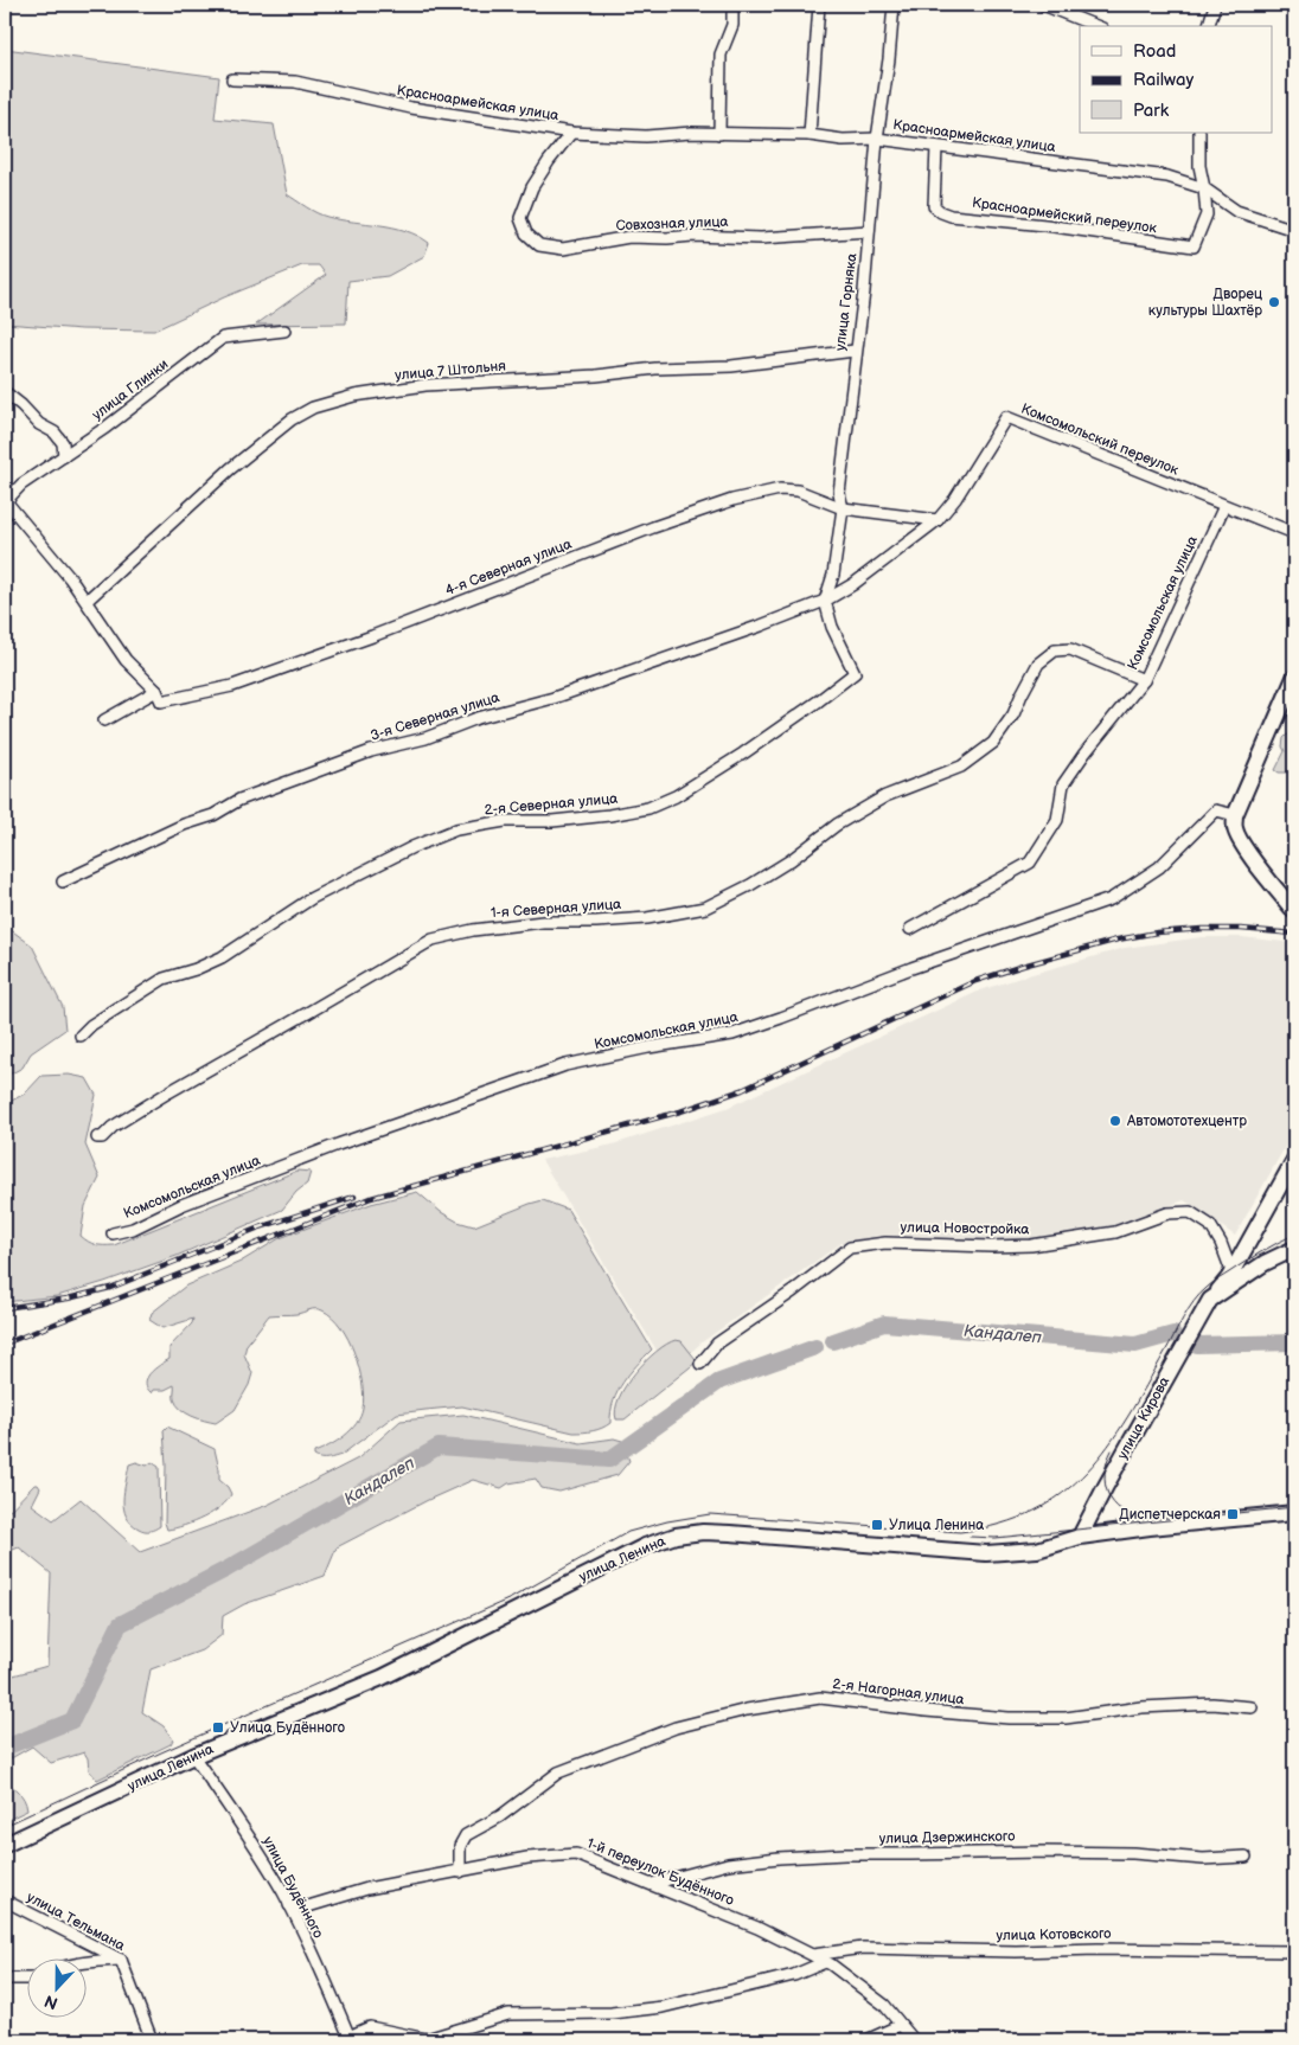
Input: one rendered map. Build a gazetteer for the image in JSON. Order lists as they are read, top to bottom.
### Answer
{
  "streets": {
    "main road": ["улица Кирова", "улица Ленина"],
    "street": [
      "Красноармейская улица",
      "Красноармейский переулок",
      "Совхозная улица",
      "улица Горняка",
      "улица 7 Штольня",
      "улица Глинки",
      "Комсомольский переулок",
      "4-я Северная улица",
      "Комсомольская улица",
      "3-я Северная улица",
      "2-я Северная улица",
      "1-я Северная улица",
      "улица Новостройка",
      "2-я Нагорная улица",
      "улица Дзержинского",
      "1-й переулок Будённого",
      "улица Будённого",
      "улица Тельмана",
      "улица Котовского"
    ]
  },
  "crossings": [
    ["Красноармейская улица", "Красноармейский переулок"],
    ["Красноармейская улица", "Совхозная улица"],
    ["Красноармейская улица", "улица Горняка"],
    ["Совхозная улица", "улица Горняка"],
    ["улица Горняка", "улица 7 Штольня"],
    ["улица Горняка", "Комсомольский переулок"],
    ["улица Горняка", "4-я Северная улица"],
    ["улица Горняка", "3-я Северная улица"],
    ["улица Горняка", "2-я Северная улица"],
    ["Комсомольский переулок", "4-я Северная улица"],
    ["Комсомольский переулок", "Комсомольская улица"],
    ["Комсомольский переулок", "3-я Северная улица"],
    ["Комсомольский переулок", "2-я Северная улица"],
    ["Комсомольская улица", "1-я Северная улица"],
    ["3-я Северная улица", "2-я Северная улица"],
    ["улица Новостройка", "улица Кирова"],
    ["улица Кирова", "улица Ленина"],
    ["улица Ленина", "улица Будённого"],
    ["2-я Нагорная улица", "1-й переулок Будённого"],
    ["улица Дзержинского", "1-й переулок Будённого"],
    ["1-й переулок Будённого", "улица Будённого"],
    ["1-й переулок Будённого", "улица Котовского"]
  ],
  "water": ["Кандалеп"],
  "places": {
    "other": ["Дворец культуры Шахтёр", "Автомототехцентр"],
    "transit": ["Диспетчерская", "Улица Ленина", "Улица Будённого"]
  },
  "legend": ["Road", "Railway", "Park"],
  "north": "bottom"
}
